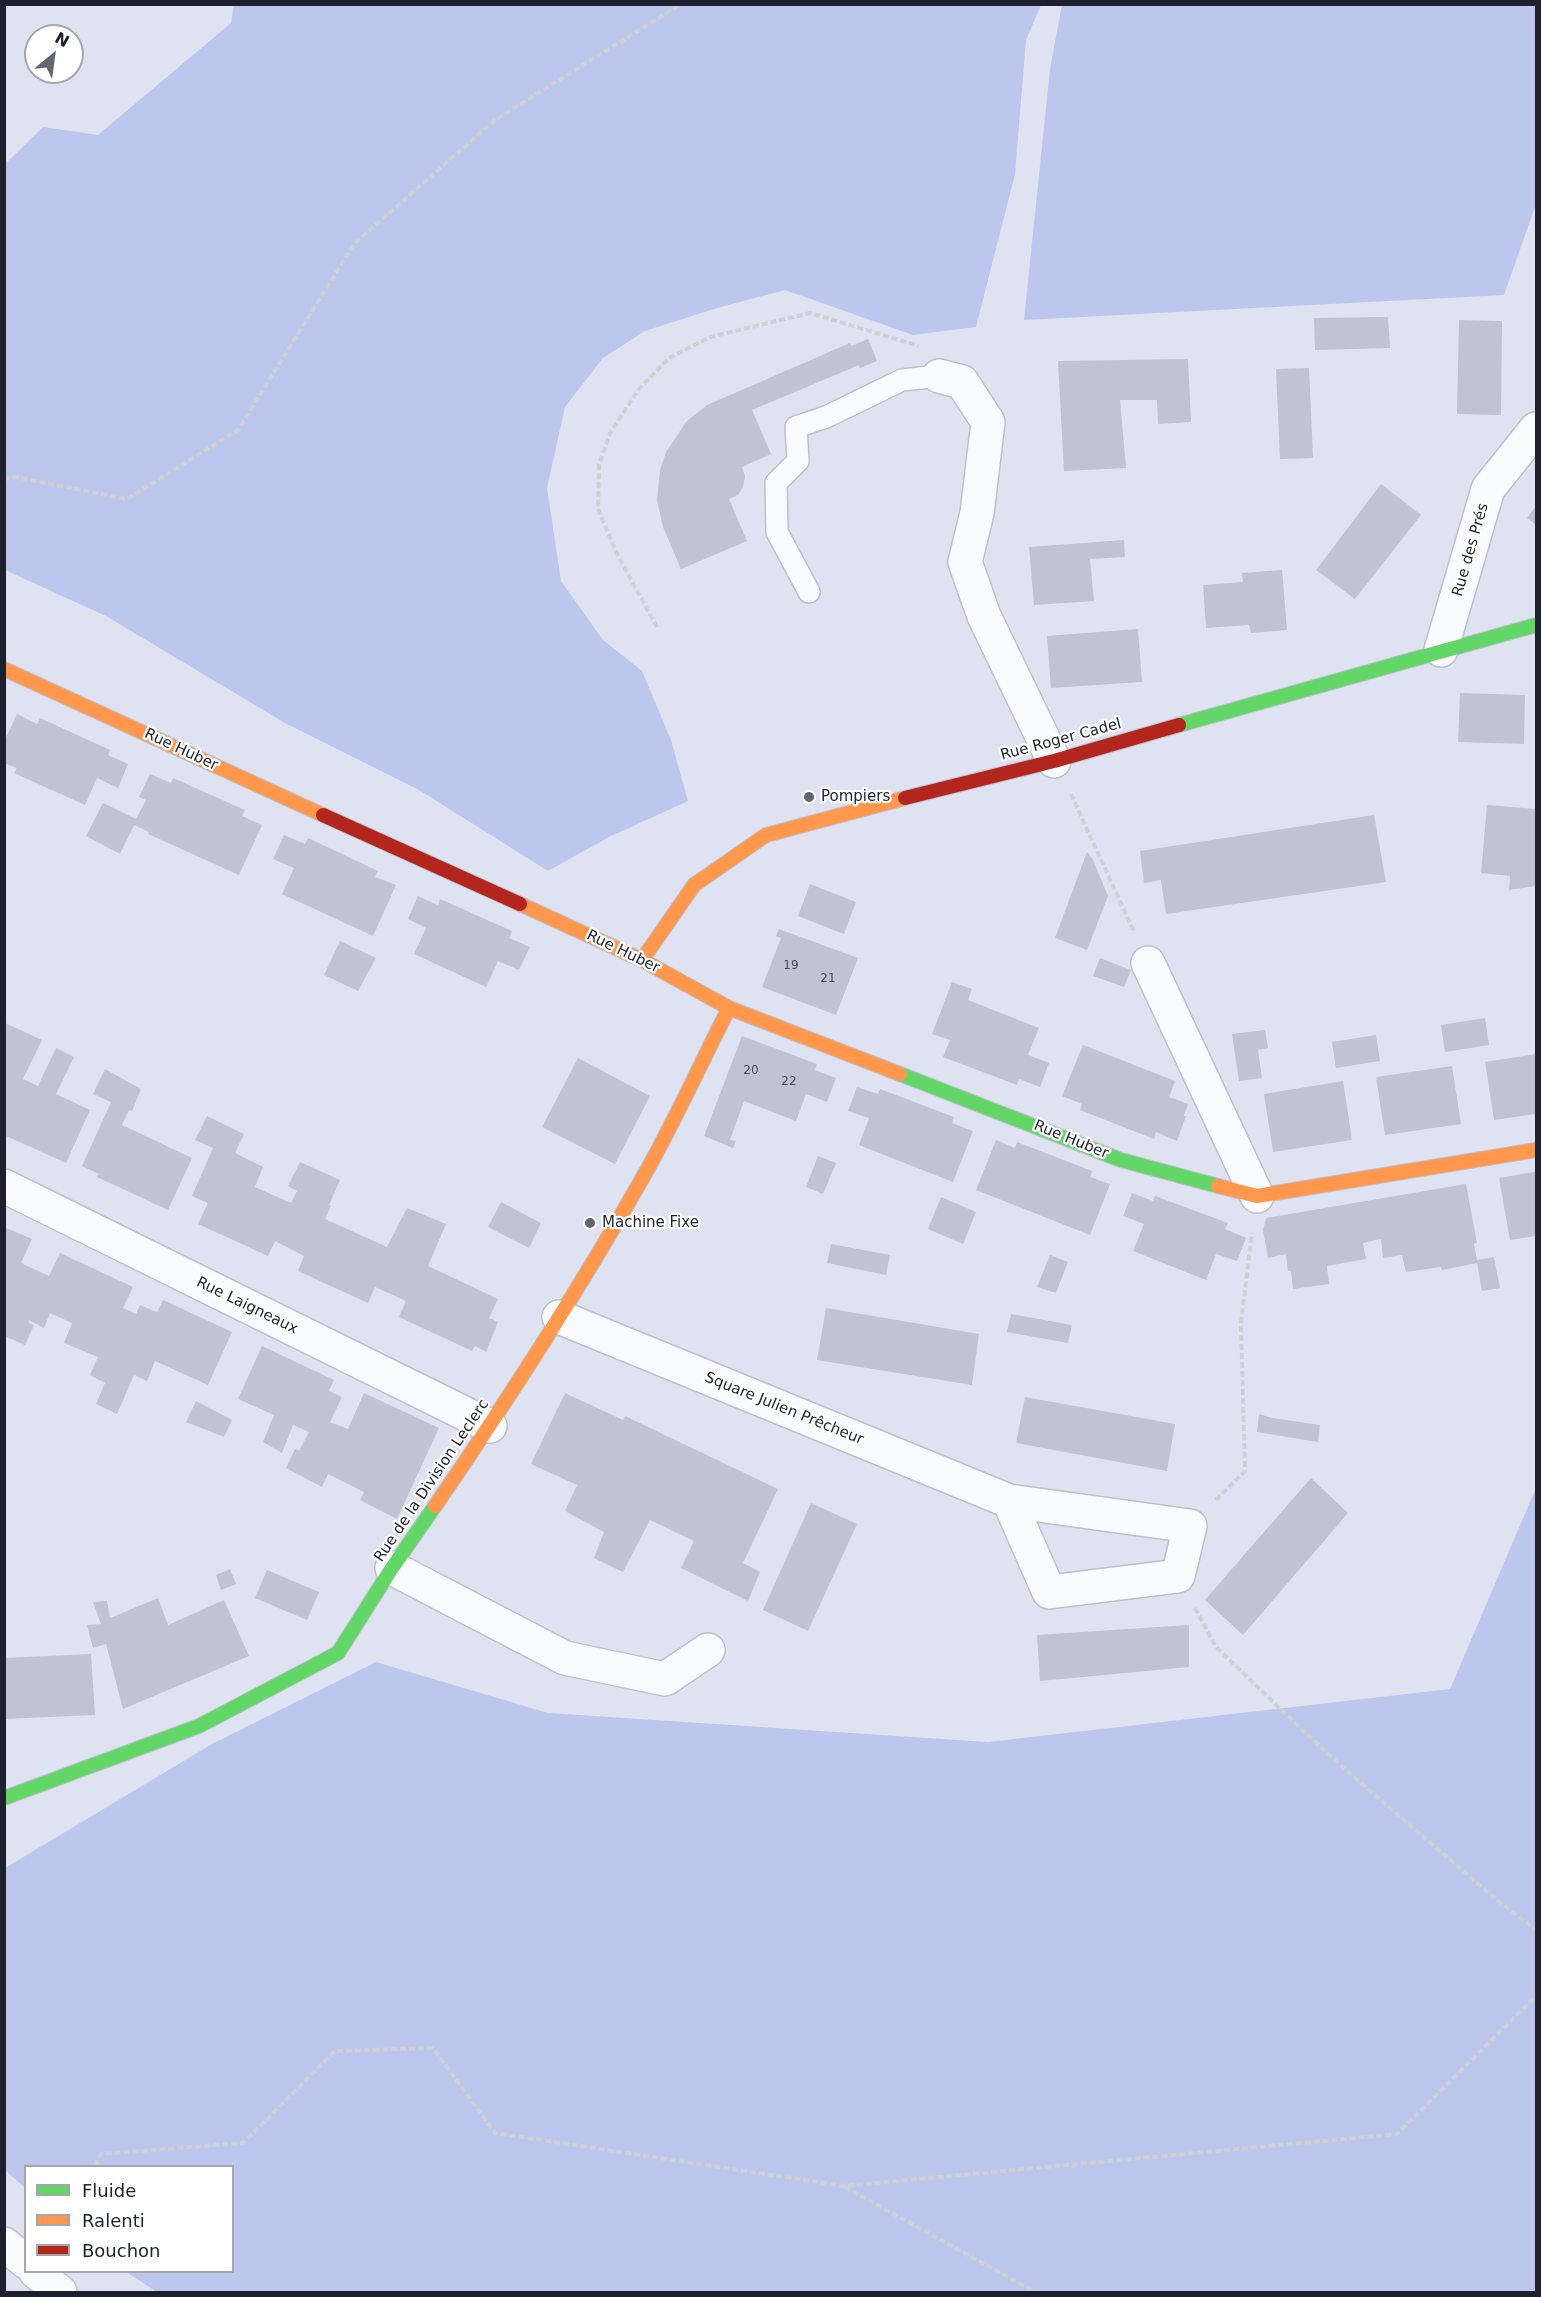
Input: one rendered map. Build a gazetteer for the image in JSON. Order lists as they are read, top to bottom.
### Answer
{
  "streets": {
    "street": [
      "Rue des Prés",
      "Rue Roger Cadel",
      "Rue Huber",
      "Rue Laigneaux",
      "Square Julien Prêcheur",
      "Rue de la Division Leclerc"
    ]
  },
  "crossings": [
    ["Rue des Prés", "Rue Roger Cadel"],
    ["Rue Roger Cadel", "Rue Huber"],
    ["Rue Huber", "Rue de la Division Leclerc"],
    ["Rue Laigneaux", "Rue de la Division Leclerc"],
    ["Square Julien Prêcheur", "Rue de la Division Leclerc"]
  ],
  "places": ["Pompiers", "Machine Fixe"],
  "house_numbers": [
    "19",
    "21",
    "20",
    "22"
  ],
  "legend": ["Fluide", "Ralenti", "Bouchon"],
  "north": "top right"
}
